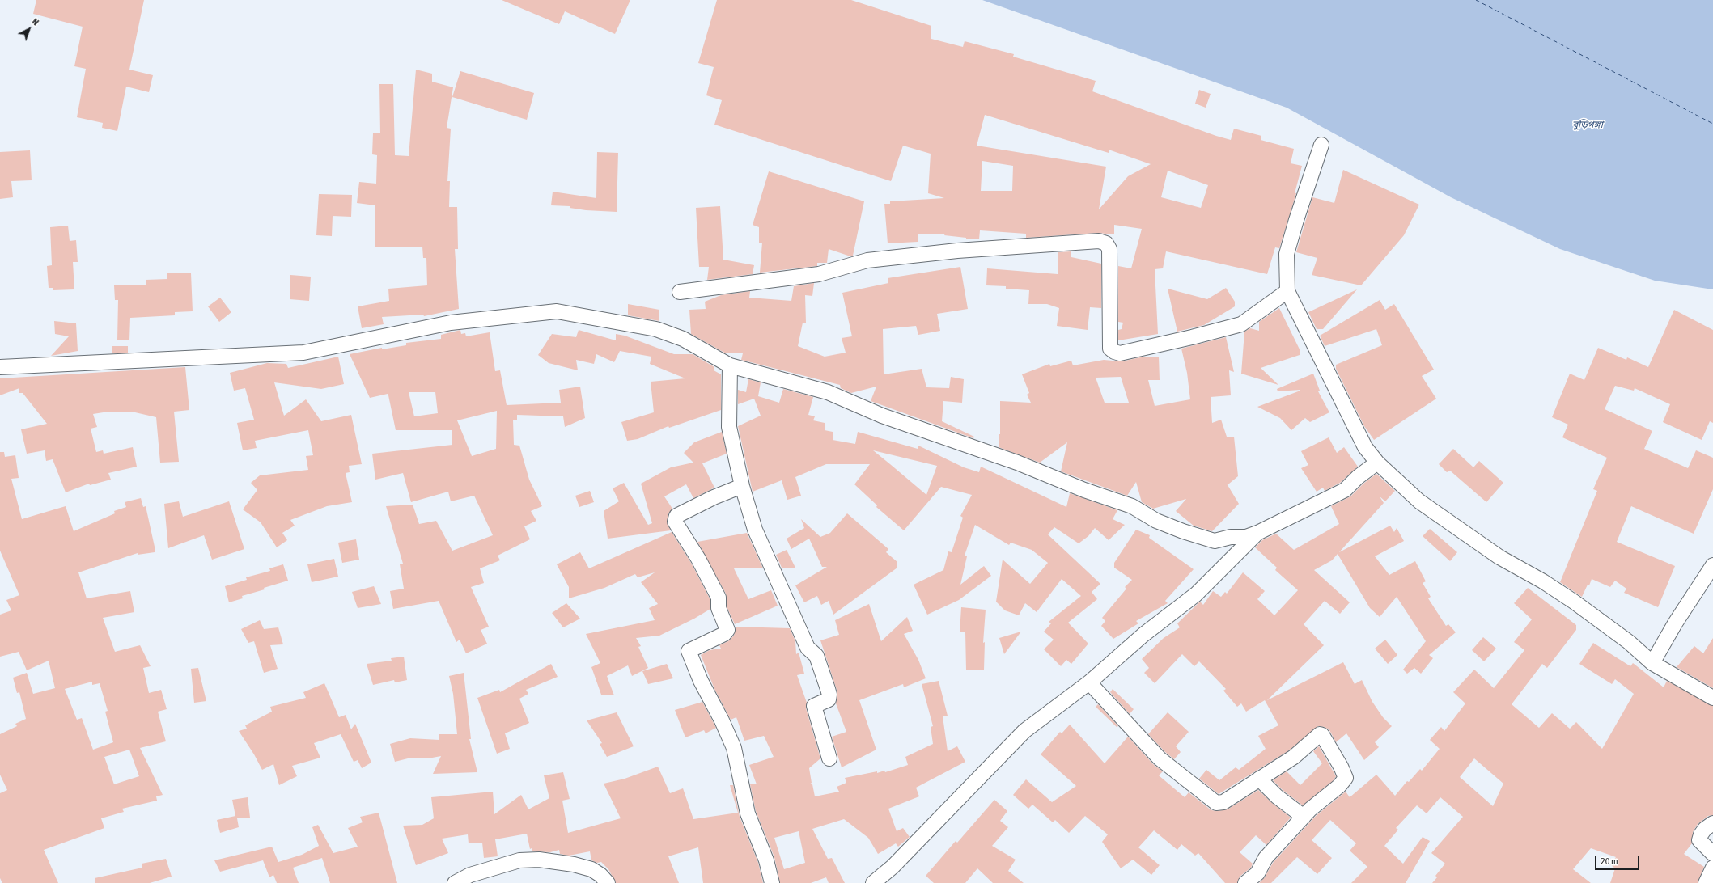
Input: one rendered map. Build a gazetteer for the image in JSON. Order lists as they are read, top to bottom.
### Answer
{
  "water": ["বুড়িগঙ্গা"],
  "scale_bar": "20 m",
  "north": "top right"
}
